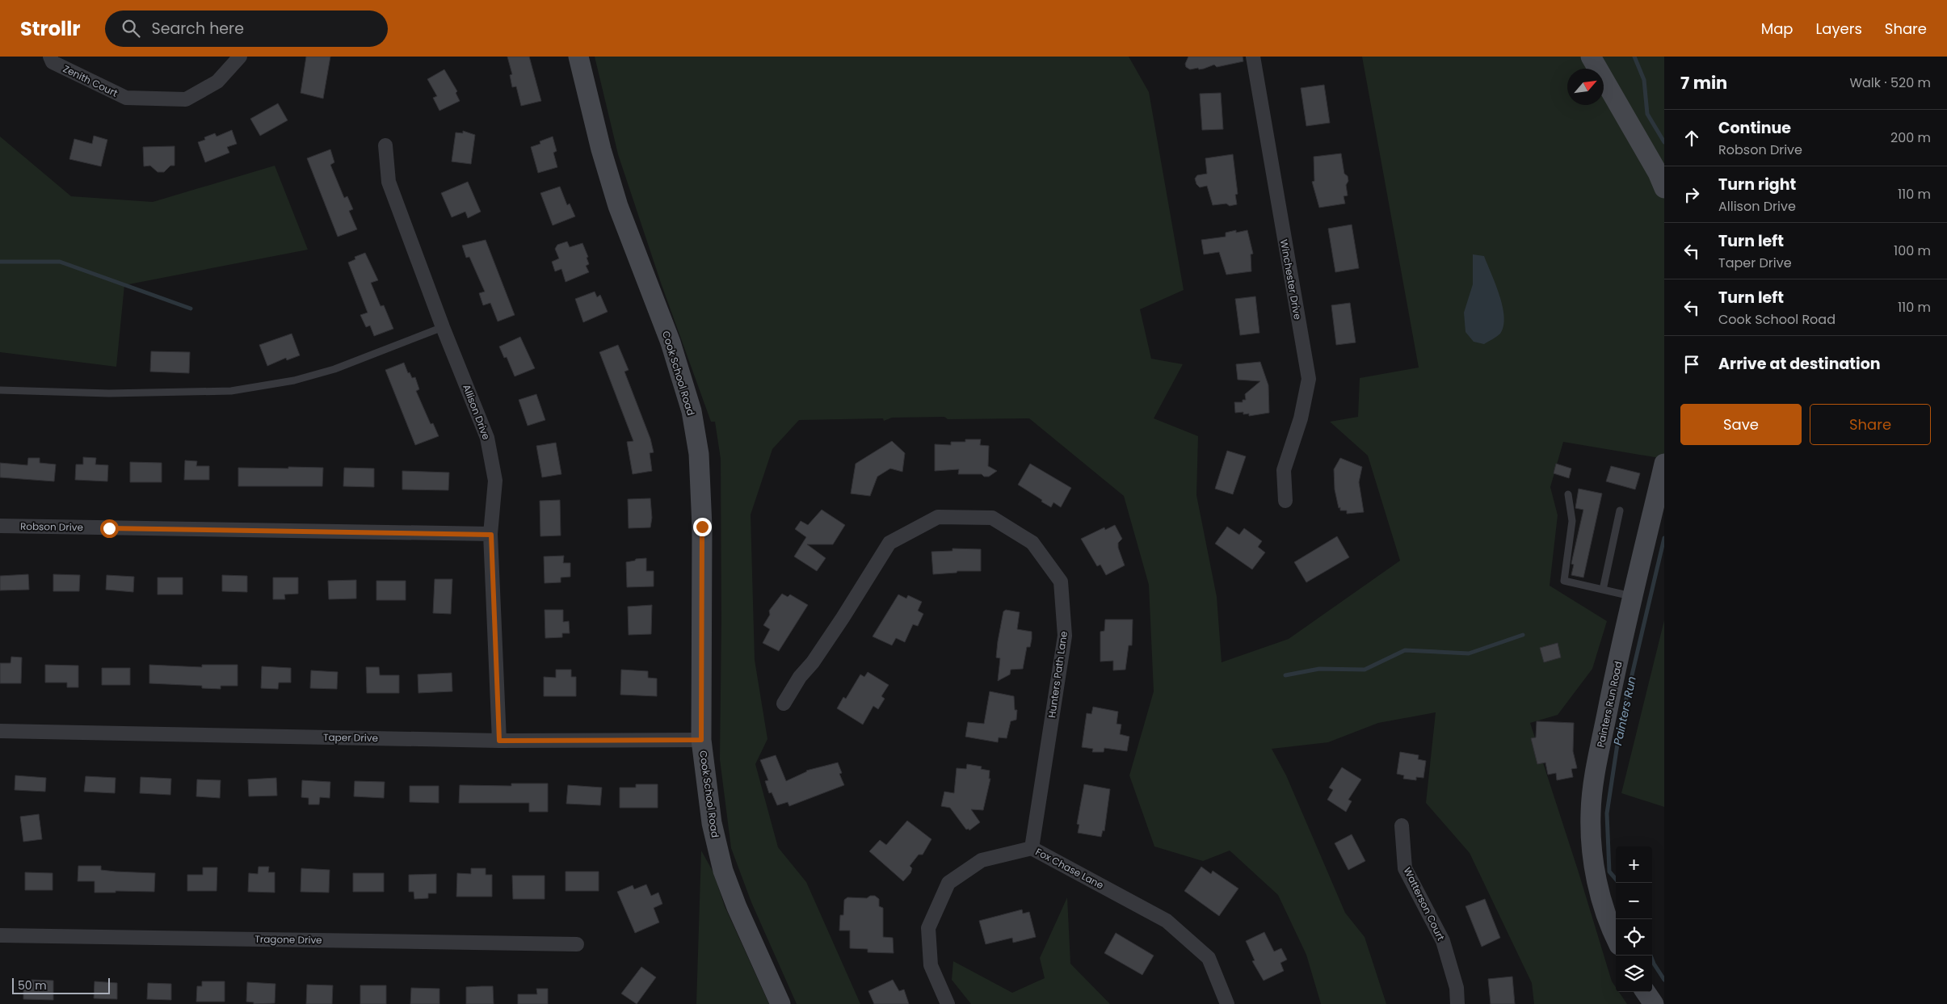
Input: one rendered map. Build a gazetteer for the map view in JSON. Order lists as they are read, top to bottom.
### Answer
{
  "streets": {
    "street": [
      "Zenith Court",
      "Winchester Drive",
      "Cook School Road",
      "Allison Drive",
      "Robson Drive",
      "Hunters Path Lane",
      "Painters Run Road",
      "Taper Drive",
      "Fox Chase Lane",
      "Watterson Court",
      "Tragone Drive"
    ]
  },
  "crossings": [
    ["Cook School Road", "Taper Drive"],
    ["Allison Drive", "Robson Drive"],
    ["Allison Drive", "Taper Drive"],
    ["Hunters Path Lane", "Fox Chase Lane"]
  ],
  "water": ["Painters Run"],
  "scale_bar": "50 m",
  "north": "top right",
  "page": {
    "header": "Strollr",
    "search": "Search here",
    "nav": ["Map", "Layers", "Share"],
    "heading": ["7 min", "Walk · 520 m"],
    "list": [
      ["Continue", "Robson Drive", "200 m"],
      ["Turn right", "Allison Drive", "110 m"],
      ["Turn left", "Taper Drive", "100 m"],
      ["Turn left", "Cook School Road", "110 m"],
      "Arrive at destination"
    ],
    "buttons": ["Save", "Share"],
    "map_buttons": ["+", "−"],
    "scale": "50 m"
  }
}
